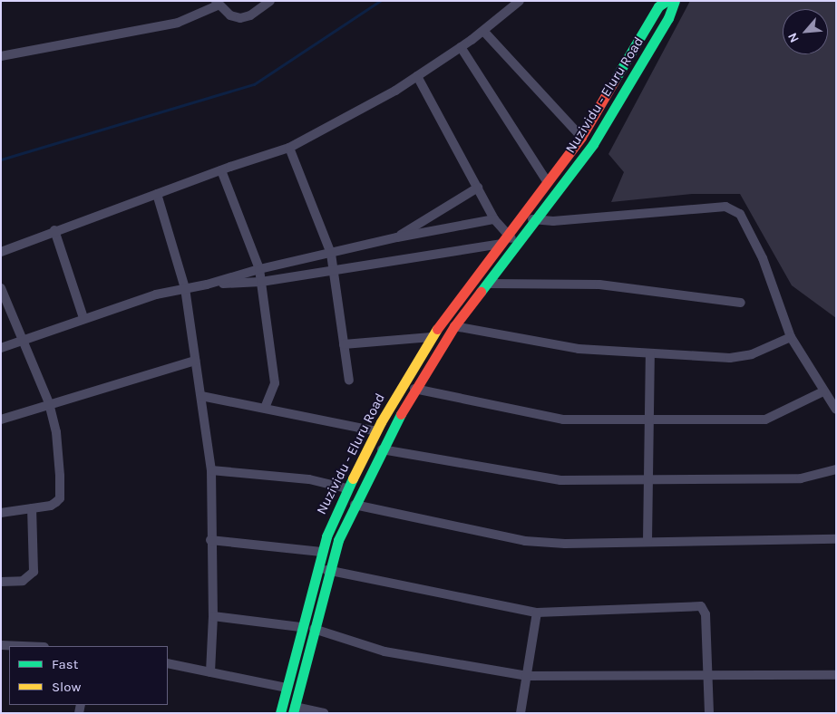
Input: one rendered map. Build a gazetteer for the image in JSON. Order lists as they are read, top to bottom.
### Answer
{
  "streets": {
    "main road": ["Nuzividu - Eluru Road"]
  },
  "legend": ["Fast", "Slow"],
  "north": "bottom left"
}
